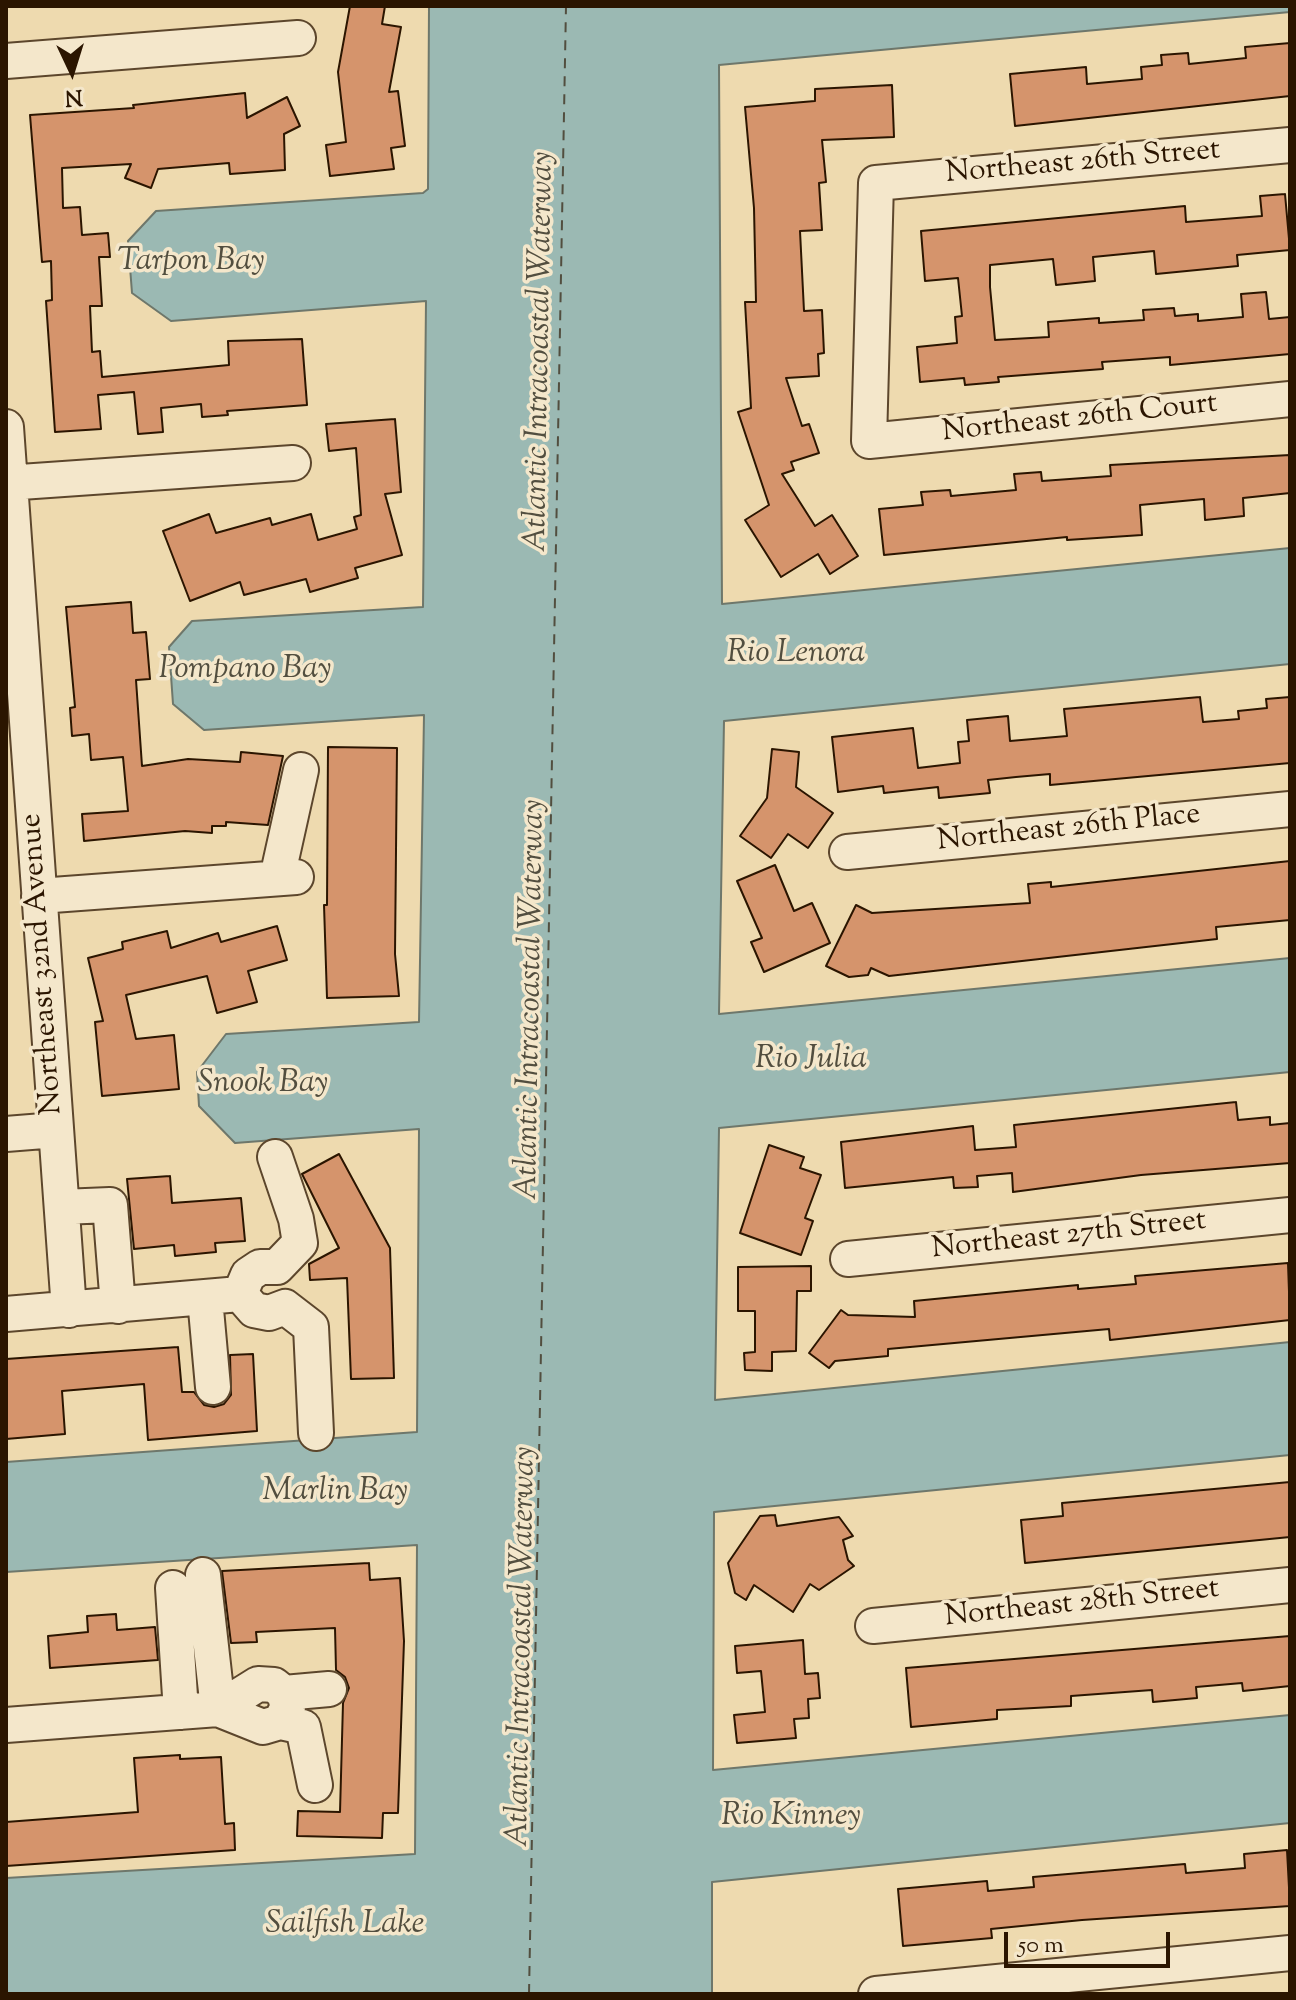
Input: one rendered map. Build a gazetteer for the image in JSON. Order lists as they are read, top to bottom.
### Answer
{
  "streets": {
    "street": [
      "Northeast 26th Street",
      "Northeast 26th Court",
      "Northeast 26th Place",
      "Northeast 32nd Avenue",
      "Northeast 27th Street",
      "Northeast 28th Street"
    ]
  },
  "crossings": [
    ["Northeast 26th Street", "Northeast 26th Court"]
  ],
  "water": [
    "Tarpon Bay",
    "Atlantic Intracoastal Waterway",
    "Rio Lenora",
    "Pompano Bay",
    "Rio Julia",
    "Snook Bay",
    "Marlin Bay",
    "Rio Kinney",
    "Sailfish Lake"
  ],
  "scale_bar": "50 m",
  "north": "bottom"
}
